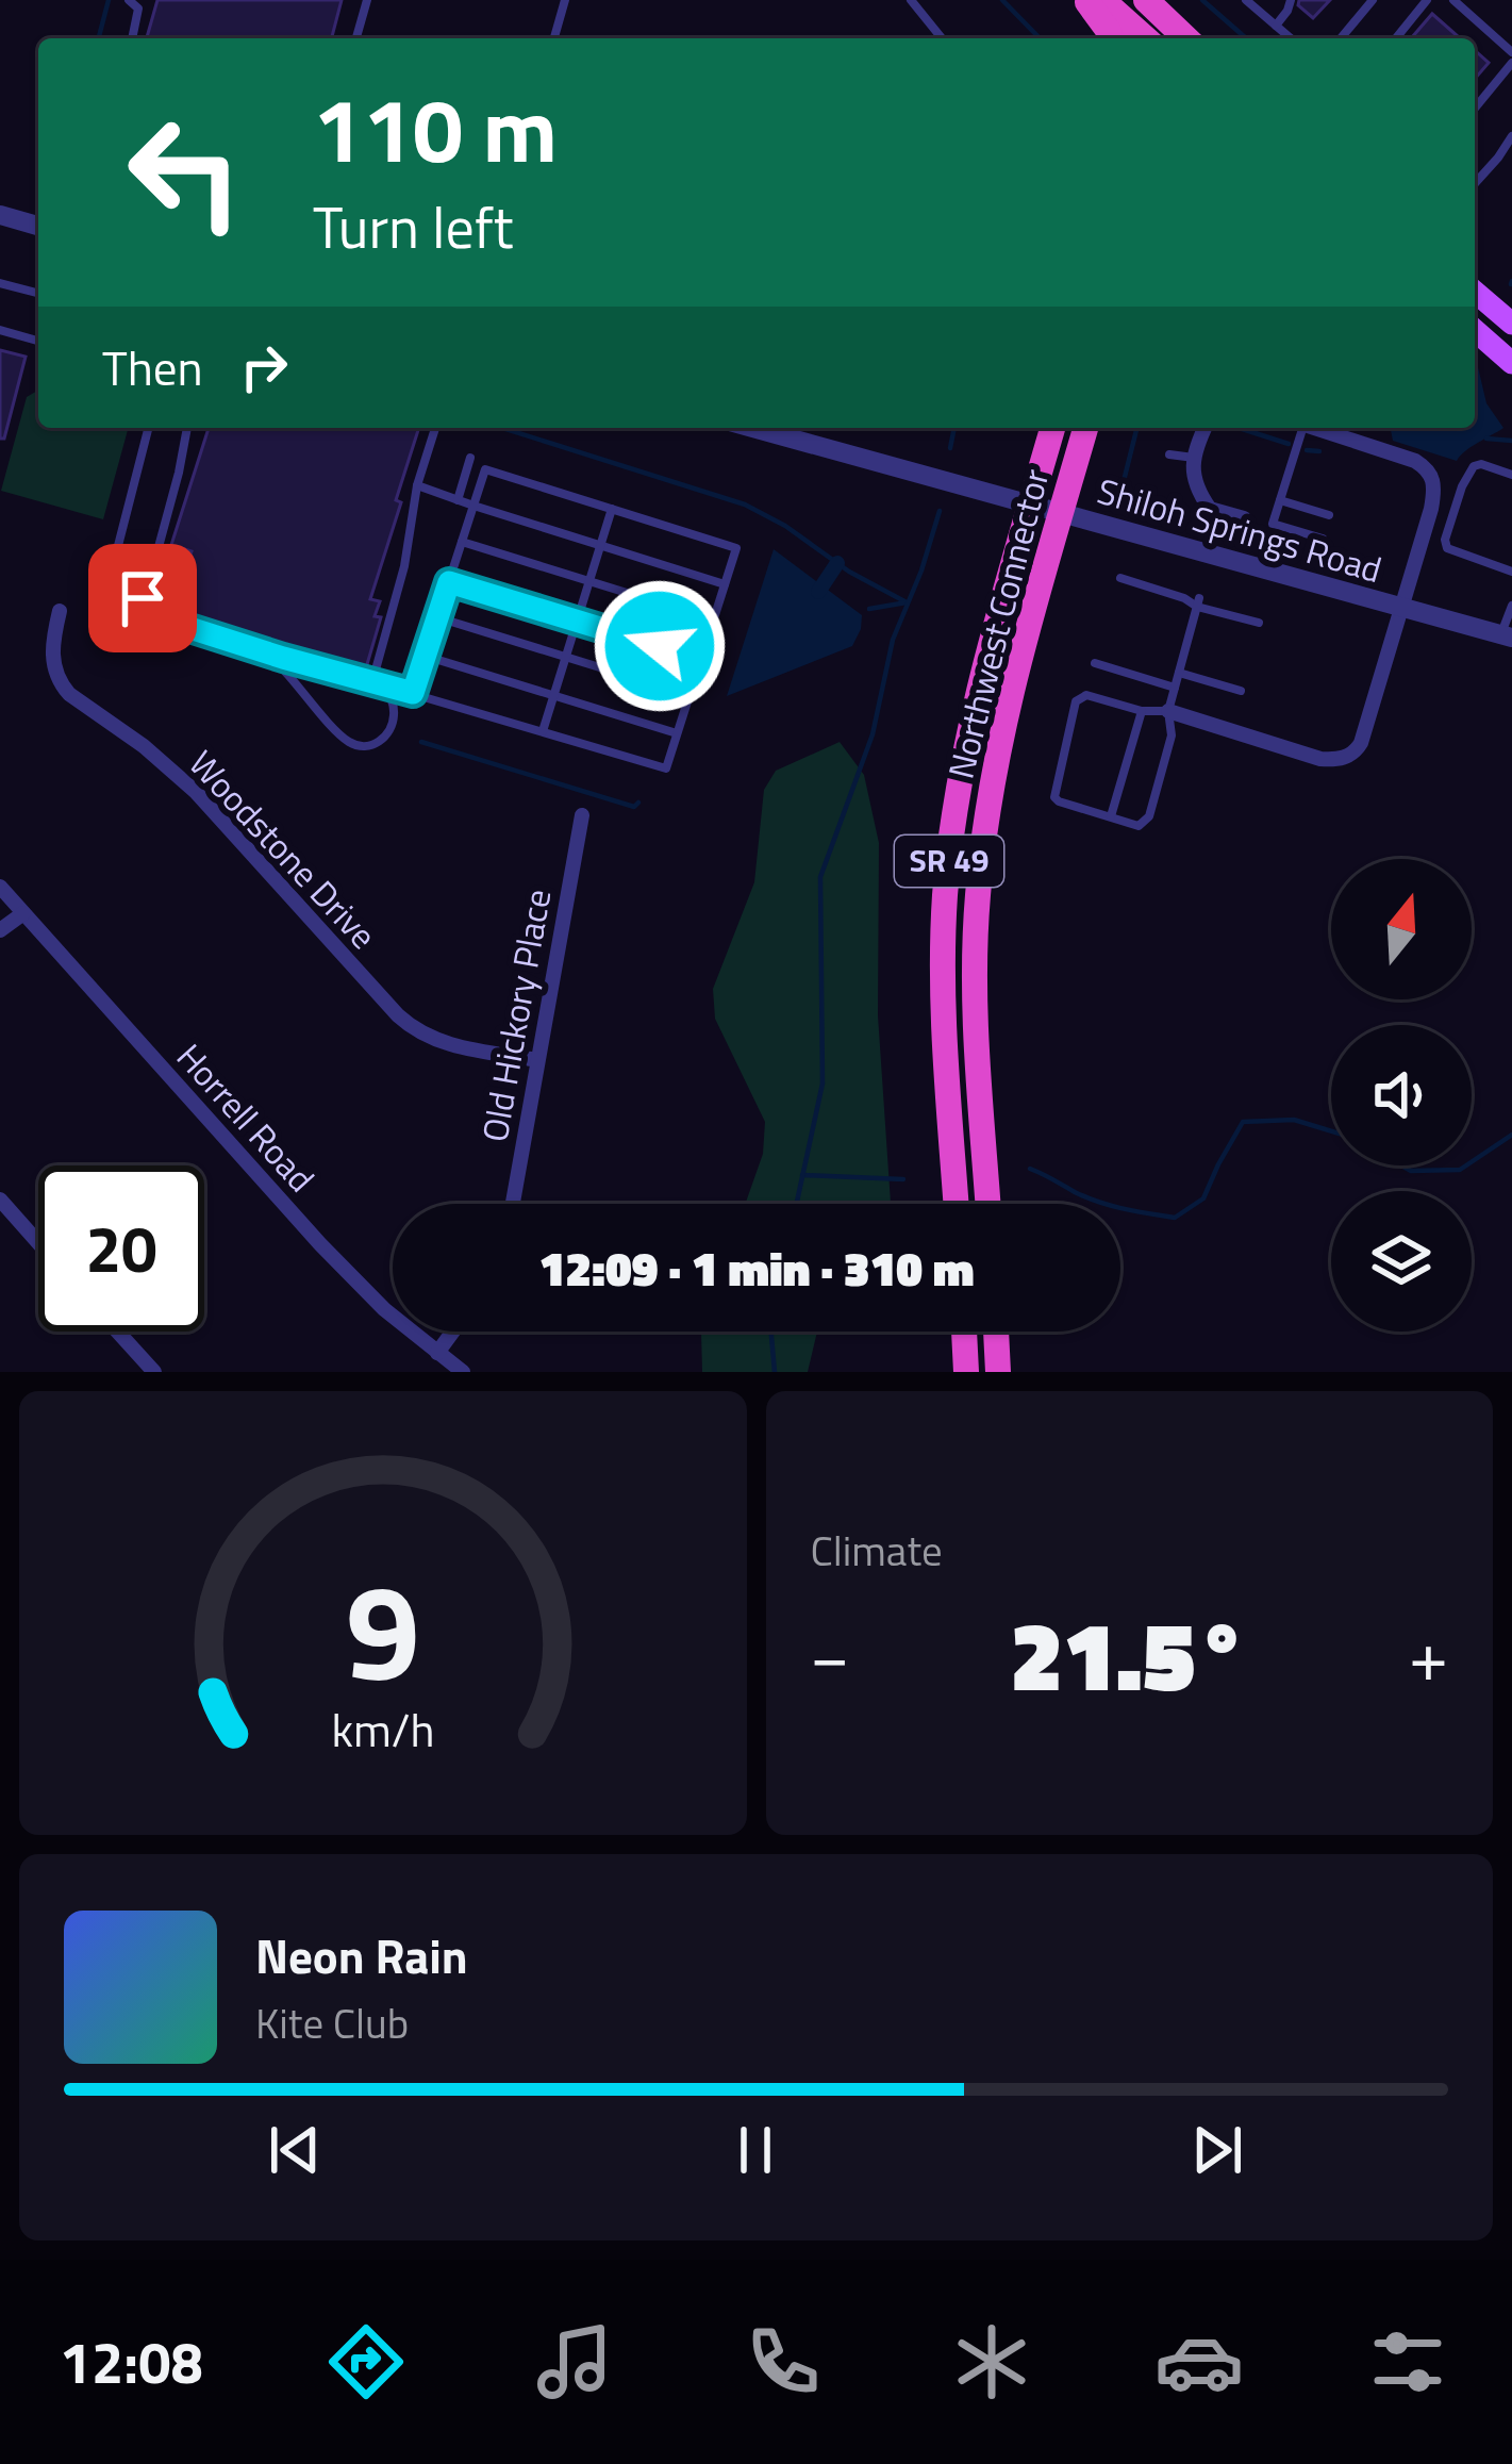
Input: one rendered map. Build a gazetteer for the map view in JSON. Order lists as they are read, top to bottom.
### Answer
{
  "streets": {
    "highway": ["Northwest Connector", "SR 49"],
    "street": [
      "Shiloh Springs Road",
      "Woodstone Drive",
      "Old Hickory Place",
      "Horrell Road"
    ]
  },
  "crossings": [
    ["Shiloh Springs Road", "Northwest Connector"],
    ["Woodstone Drive", "Old Hickory Place"]
  ],
  "north": "top",
  "page": {
    "turn": ["110 m", "Turn left"],
    "then": "Then",
    "limit": "20",
    "trip": "12:09 · 1 min · 310 m",
    "tile": "Climate",
    "heat": ["−", "21.5°", "+"],
    "song": ["Neon Rain", "Kite Club"],
    "tabs": "12:08",
    "gauge": ["9", "km/h"]
  }
}
